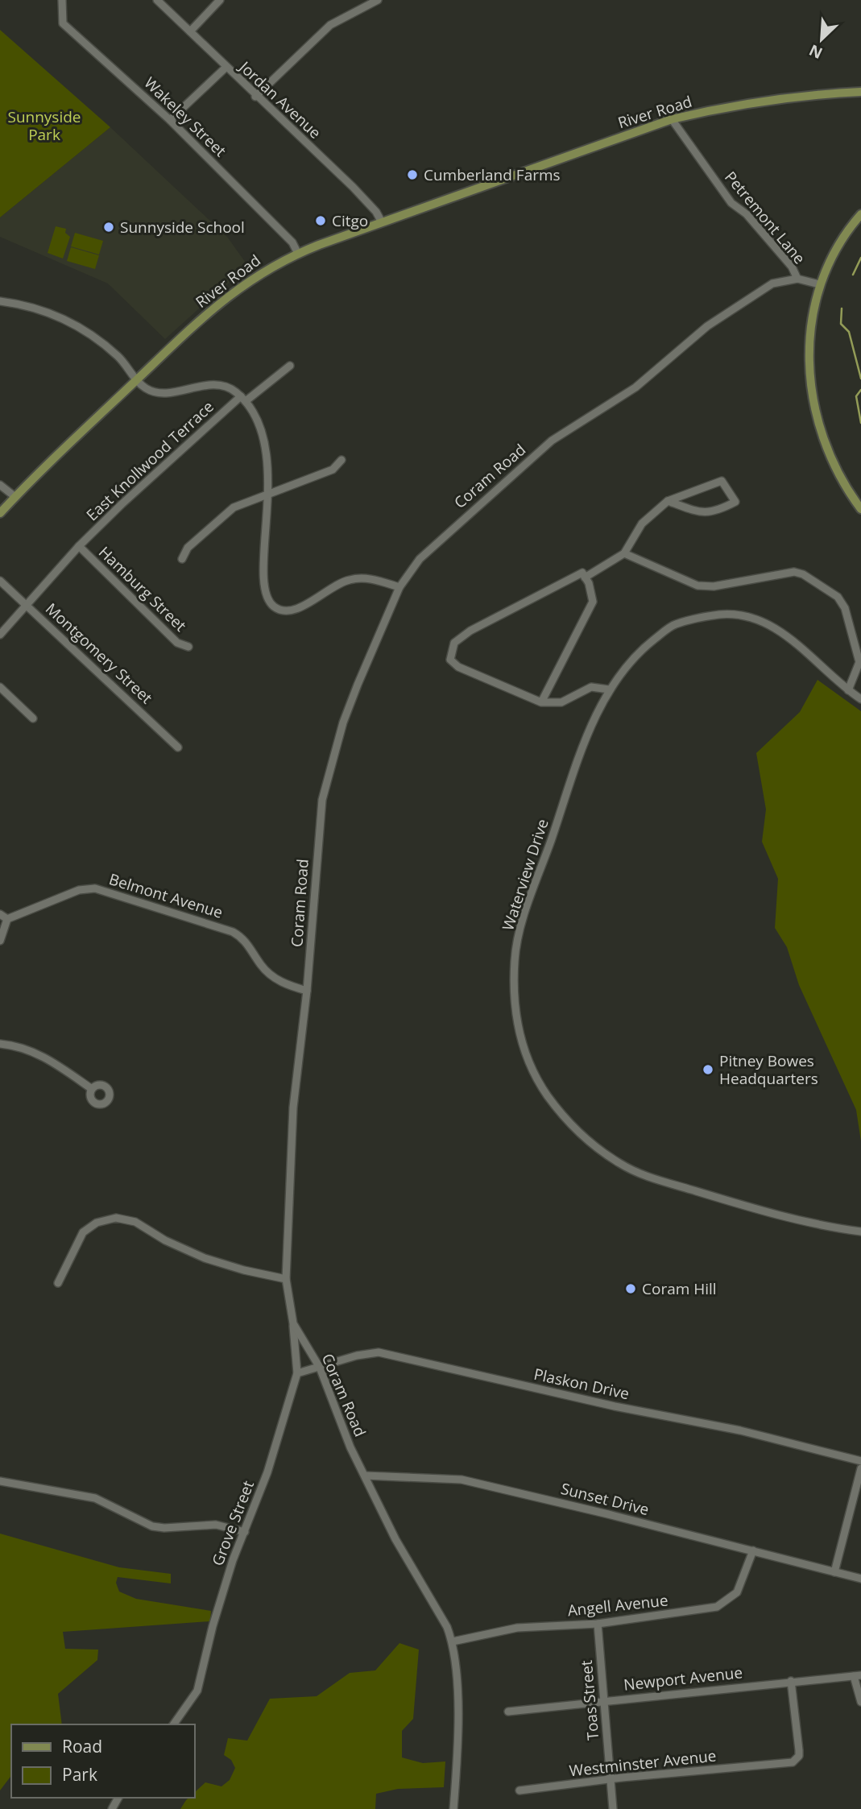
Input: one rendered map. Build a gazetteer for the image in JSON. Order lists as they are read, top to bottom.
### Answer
{
  "streets": {
    "main road": ["River Road"],
    "street": [
      "Jordan Avenue",
      "Wakeley Street",
      "Petremont Lane",
      "East Knollwood Terrace",
      "Coram Road",
      "Hamburg Street",
      "Montgomery Street",
      "Waterview Drive",
      "Belmont Avenue",
      "Plaskon Drive",
      "Sunset Drive",
      "Grove Street",
      "Angell Avenue",
      "Newport Avenue",
      "Toas Street",
      "Westminster Avenue"
    ]
  },
  "crossings": [
    ["Jordan Avenue", "River Road"],
    ["River Road", "Wakeley Street"],
    ["River Road", "Petremont Lane"],
    ["Petremont Lane", "Coram Road"],
    ["East Knollwood Terrace", "Hamburg Street"],
    ["East Knollwood Terrace", "Montgomery Street"],
    ["Coram Road", "Belmont Avenue"],
    ["Coram Road", "Plaskon Drive"],
    ["Coram Road", "Sunset Drive"],
    ["Coram Road", "Grove Street"],
    ["Coram Road", "Angell Avenue"],
    ["Plaskon Drive", "Grove Street"],
    ["Sunset Drive", "Angell Avenue"],
    ["Angell Avenue", "Toas Street"],
    ["Newport Avenue", "Toas Street"],
    ["Newport Avenue", "Westminster Avenue"],
    ["Toas Street", "Westminster Avenue"]
  ],
  "parks": ["Sunnyside Park"],
  "places": [
    "Cumberland Farms",
    "Citgo",
    "Sunnyside School",
    "Pitney Bowes Headquarters",
    "Coram Hill"
  ],
  "legend": ["Road", "Park"],
  "north": "bottom left"
}
